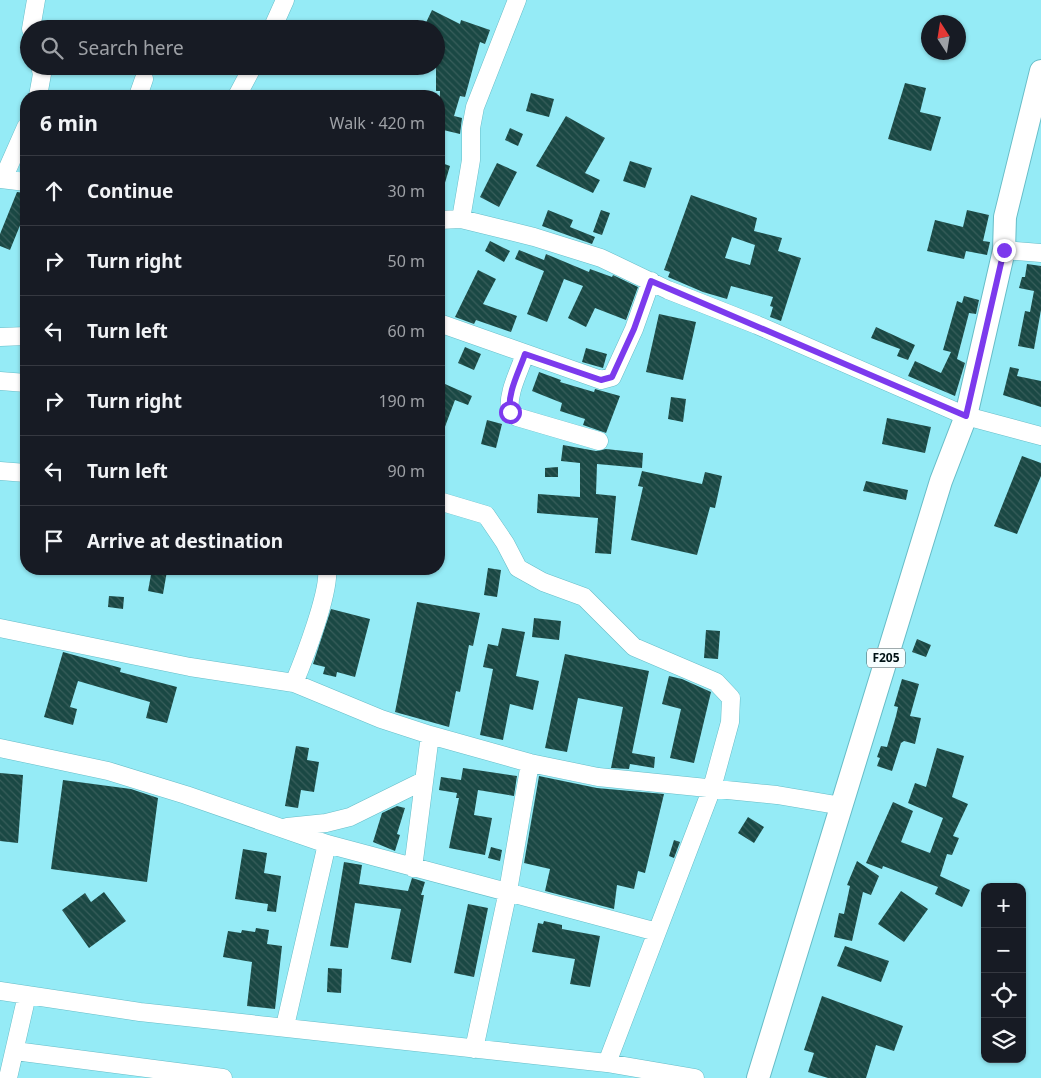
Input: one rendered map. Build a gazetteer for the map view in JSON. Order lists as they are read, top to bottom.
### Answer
{
  "streets": {
    "main road": ["F205"]
  },
  "north": "top",
  "page": {
    "search": "Search here",
    "heading": ["6 min", "Walk · 420 m"],
    "list": [
      ["Continue", "30 m"],
      ["Turn right", "50 m"],
      ["Turn left", "60 m"],
      ["Turn right", "190 m"],
      ["Turn left", "90 m"],
      "Arrive at destination"
    ],
    "map_buttons": ["+", "−"]
  }
}
